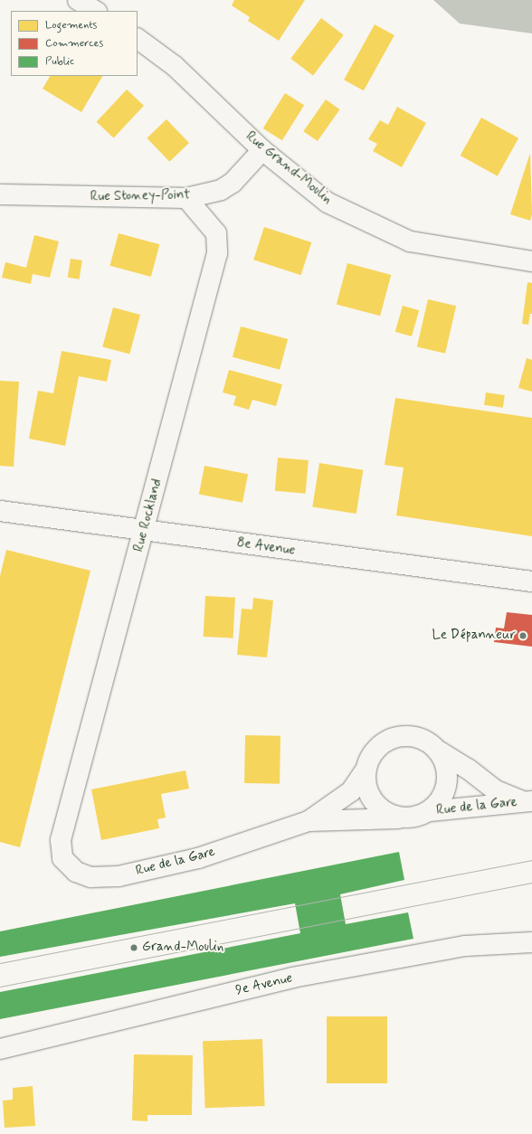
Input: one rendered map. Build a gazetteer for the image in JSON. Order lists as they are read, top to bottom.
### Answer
{
  "streets": {
    "street": [
      "Rue Grand-Moulin",
      "Rue Stoney-Point",
      "Rue Rockland",
      "8e Avenue",
      "Rue de la Gare",
      "9e Avenue"
    ]
  },
  "crossings": [
    ["Rue Grand-Moulin", "Rue Stoney-Point"],
    ["Rue Stoney-Point", "Rue Rockland"],
    ["Rue Rockland", "8e Avenue"],
    ["Rue Rockland", "Rue de la Gare"]
  ],
  "places": ["Le Dépanneur", "Grand-Moulin"],
  "legend": ["Logements", "Commerces", "Public"]
}
